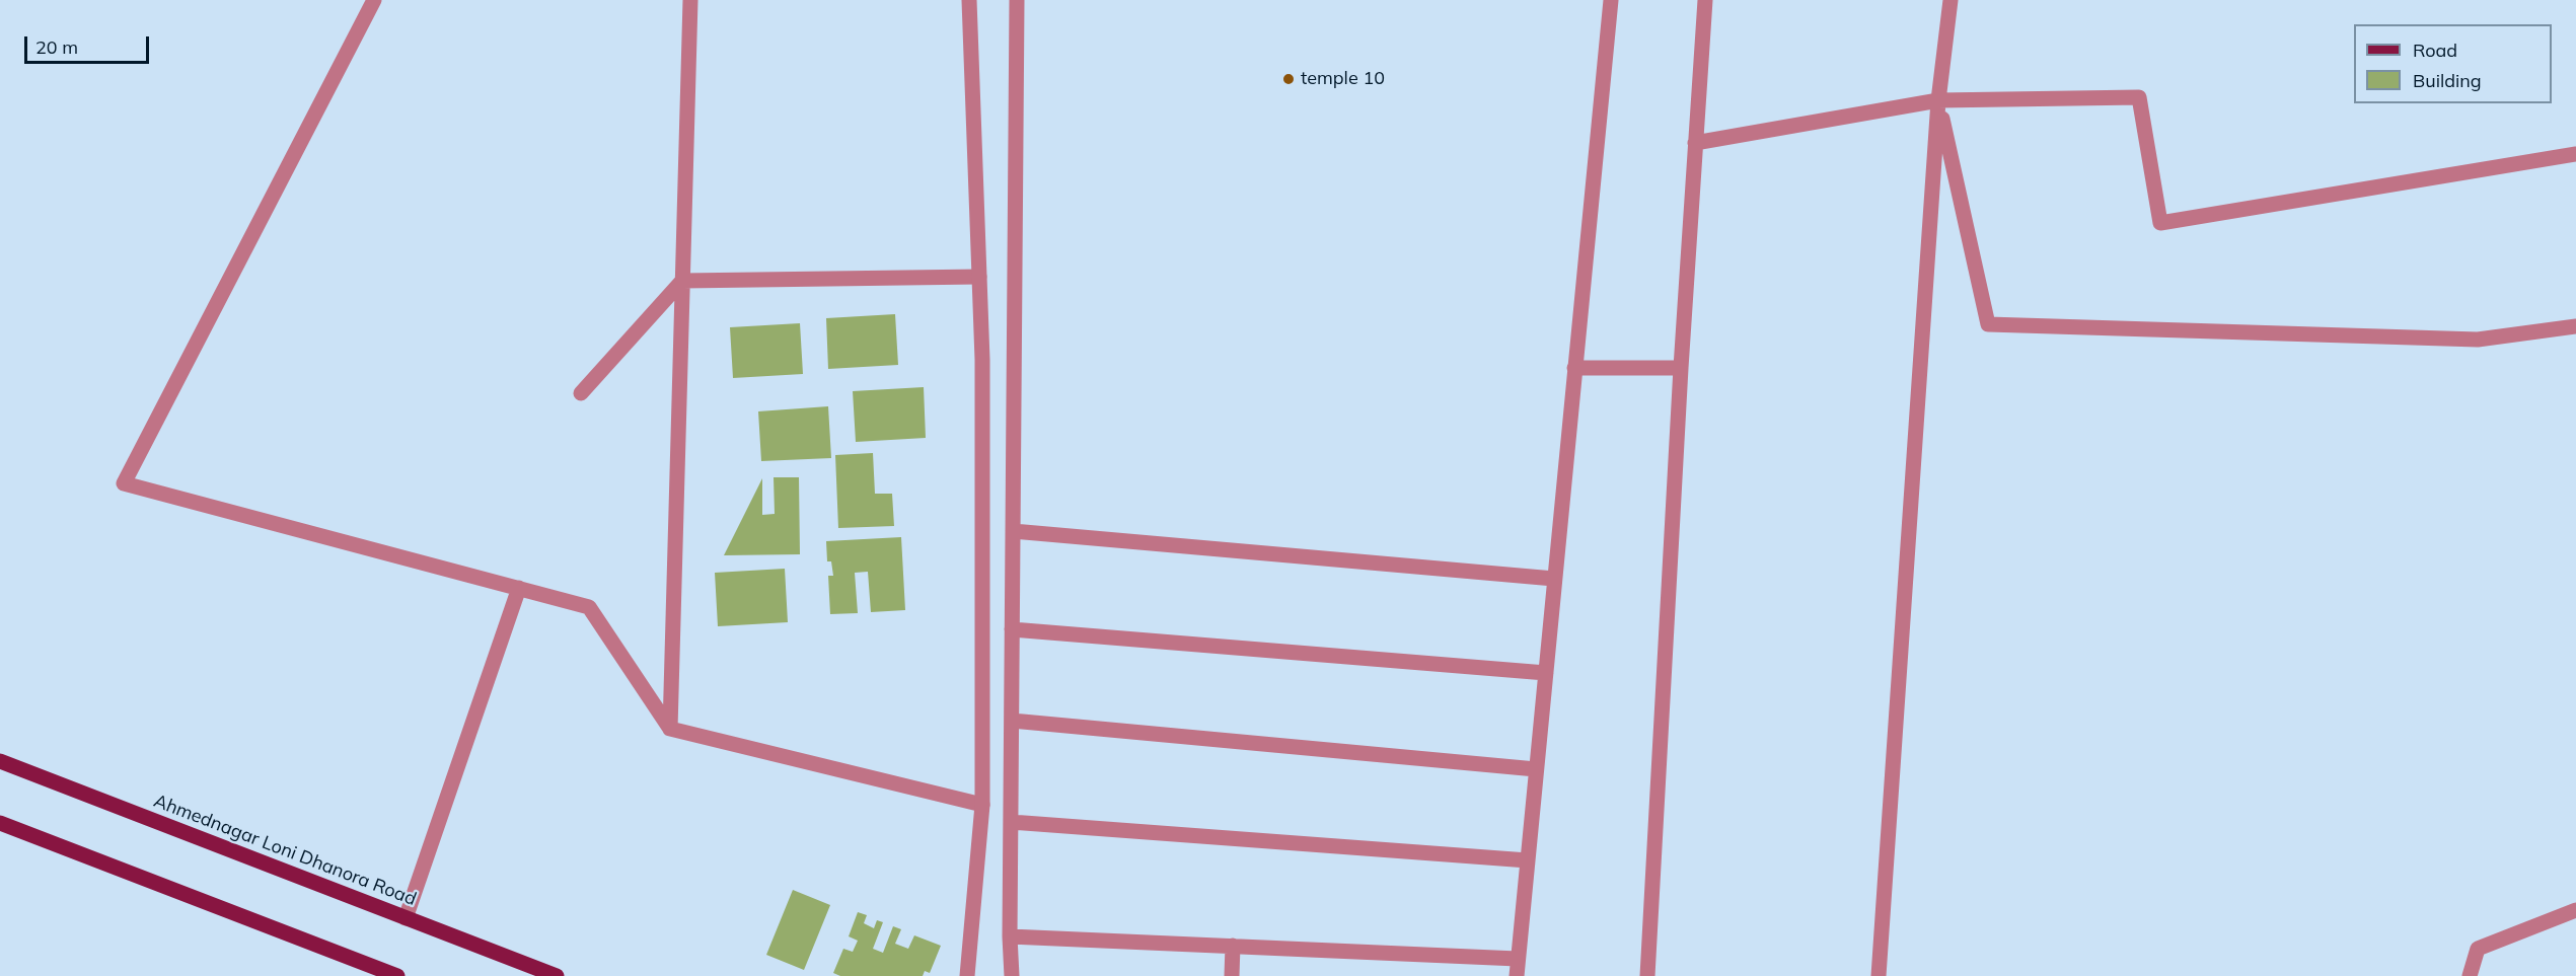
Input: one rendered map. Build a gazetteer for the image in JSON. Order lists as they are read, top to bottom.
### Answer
{
  "streets": {
    "main road": ["Ahmednagar Loni Dhanora Road"]
  },
  "places": ["temple 10"],
  "legend": ["Road", "Building"],
  "scale_bar": "20 m"
}
